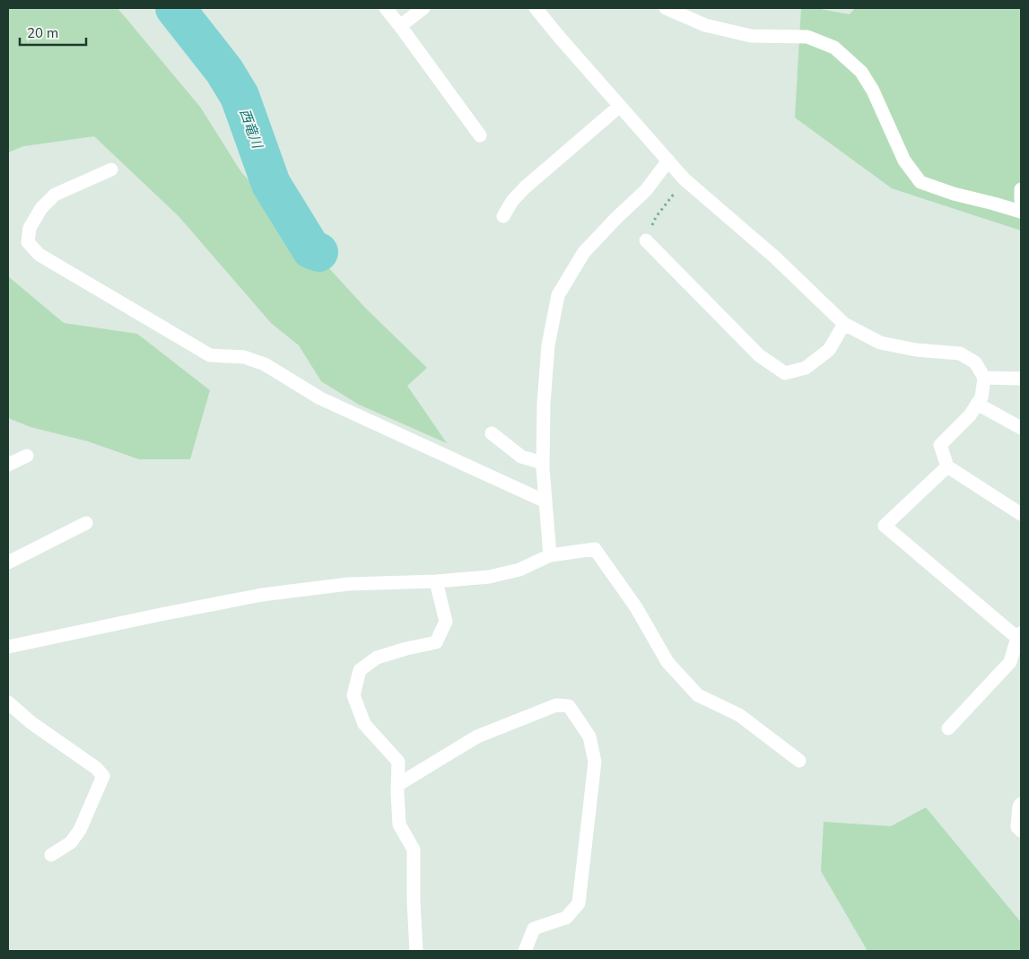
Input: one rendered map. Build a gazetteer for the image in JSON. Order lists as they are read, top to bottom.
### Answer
{
  "water": ["西竜川"],
  "scale_bar": "20 m"
}
